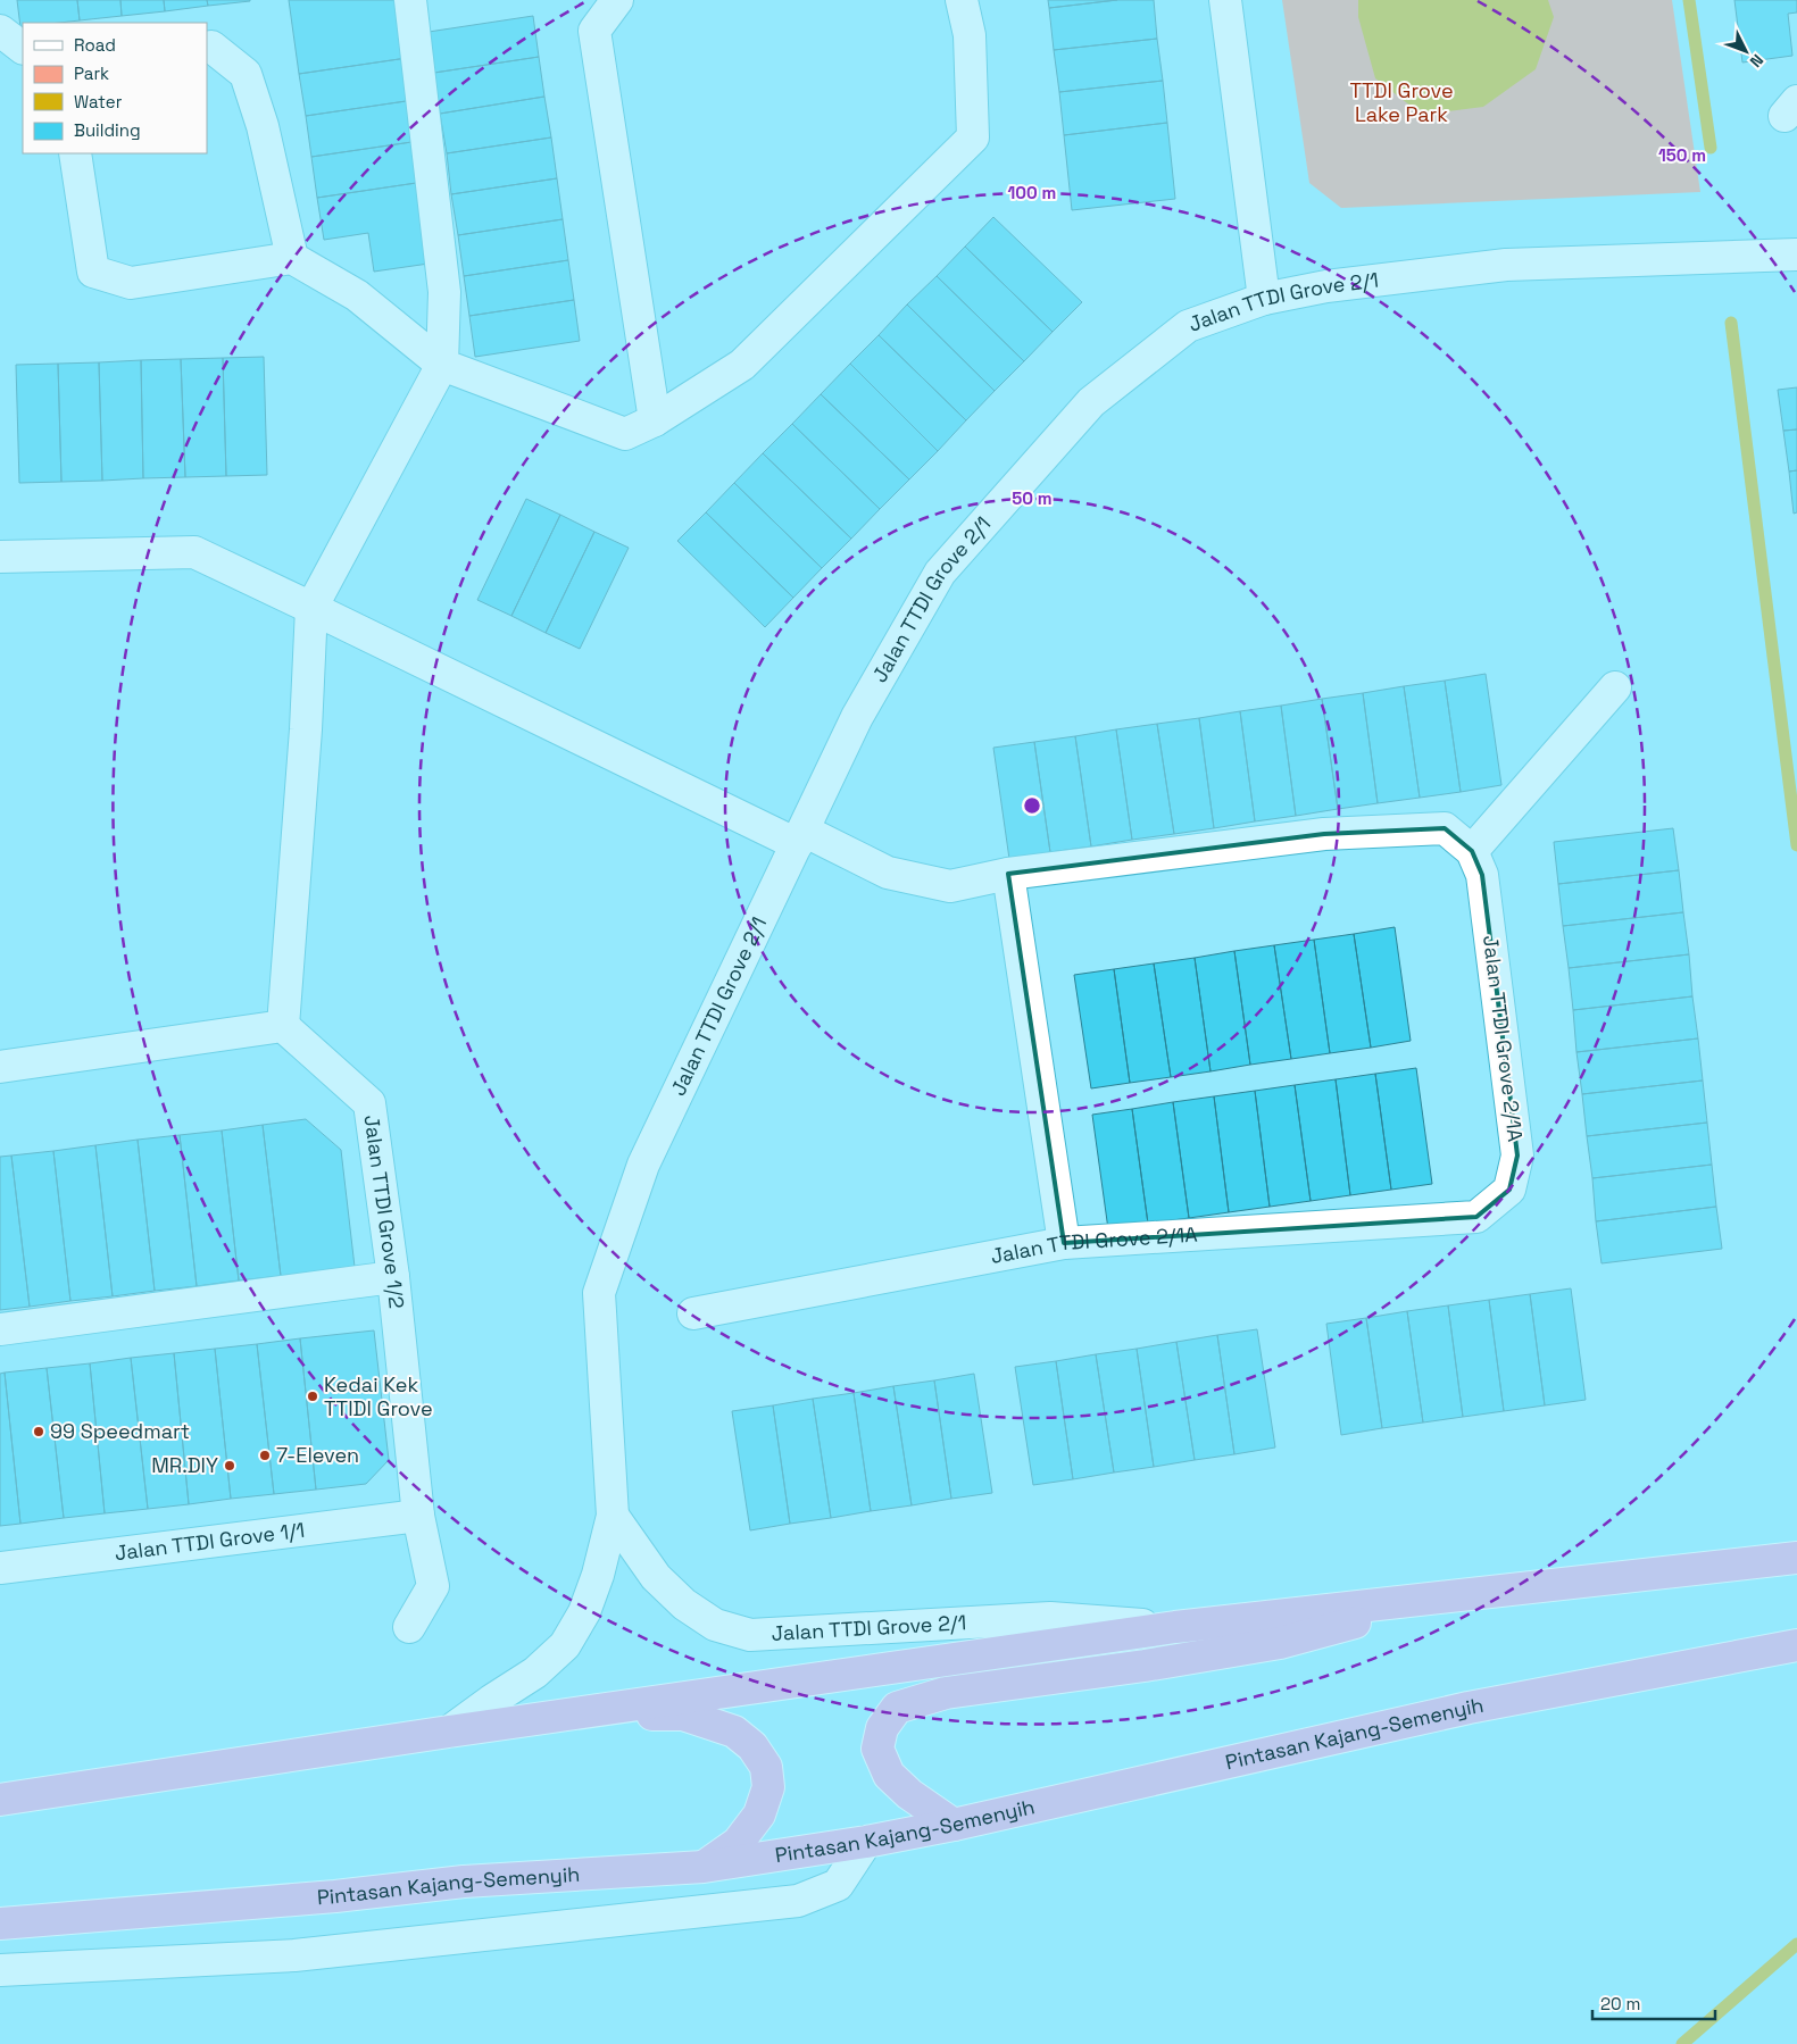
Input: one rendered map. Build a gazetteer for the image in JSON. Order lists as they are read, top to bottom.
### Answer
{
  "streets": {
    "highway": ["Pintasan Kajang-Semenyih"],
    "street": [
      "Jalan TTDI Grove 2/1",
      "Jalan TTDI Grove 2/1A",
      "Jalan TTDI Grove 1/2",
      "Jalan TTDI Grove 1/1"
    ]
  },
  "crossings": [
    ["Jalan TTDI Grove 2/1", "Jalan TTDI Grove 2/1A"],
    ["Jalan TTDI Grove 1/2", "Jalan TTDI Grove 1/1"]
  ],
  "parks": ["TTDI Grove Lake Park"],
  "places": [
    "Kedai Kek TTIDI Grove",
    "99 Speedmart",
    "7-Eleven",
    "MR.DIY"
  ],
  "legend": [
    "Road",
    "Park",
    "Water",
    "Building"
  ],
  "scale_bar": "20 m",
  "north": "bottom right",
  "rings": ["150 m", "100 m", "50 m"]
}
